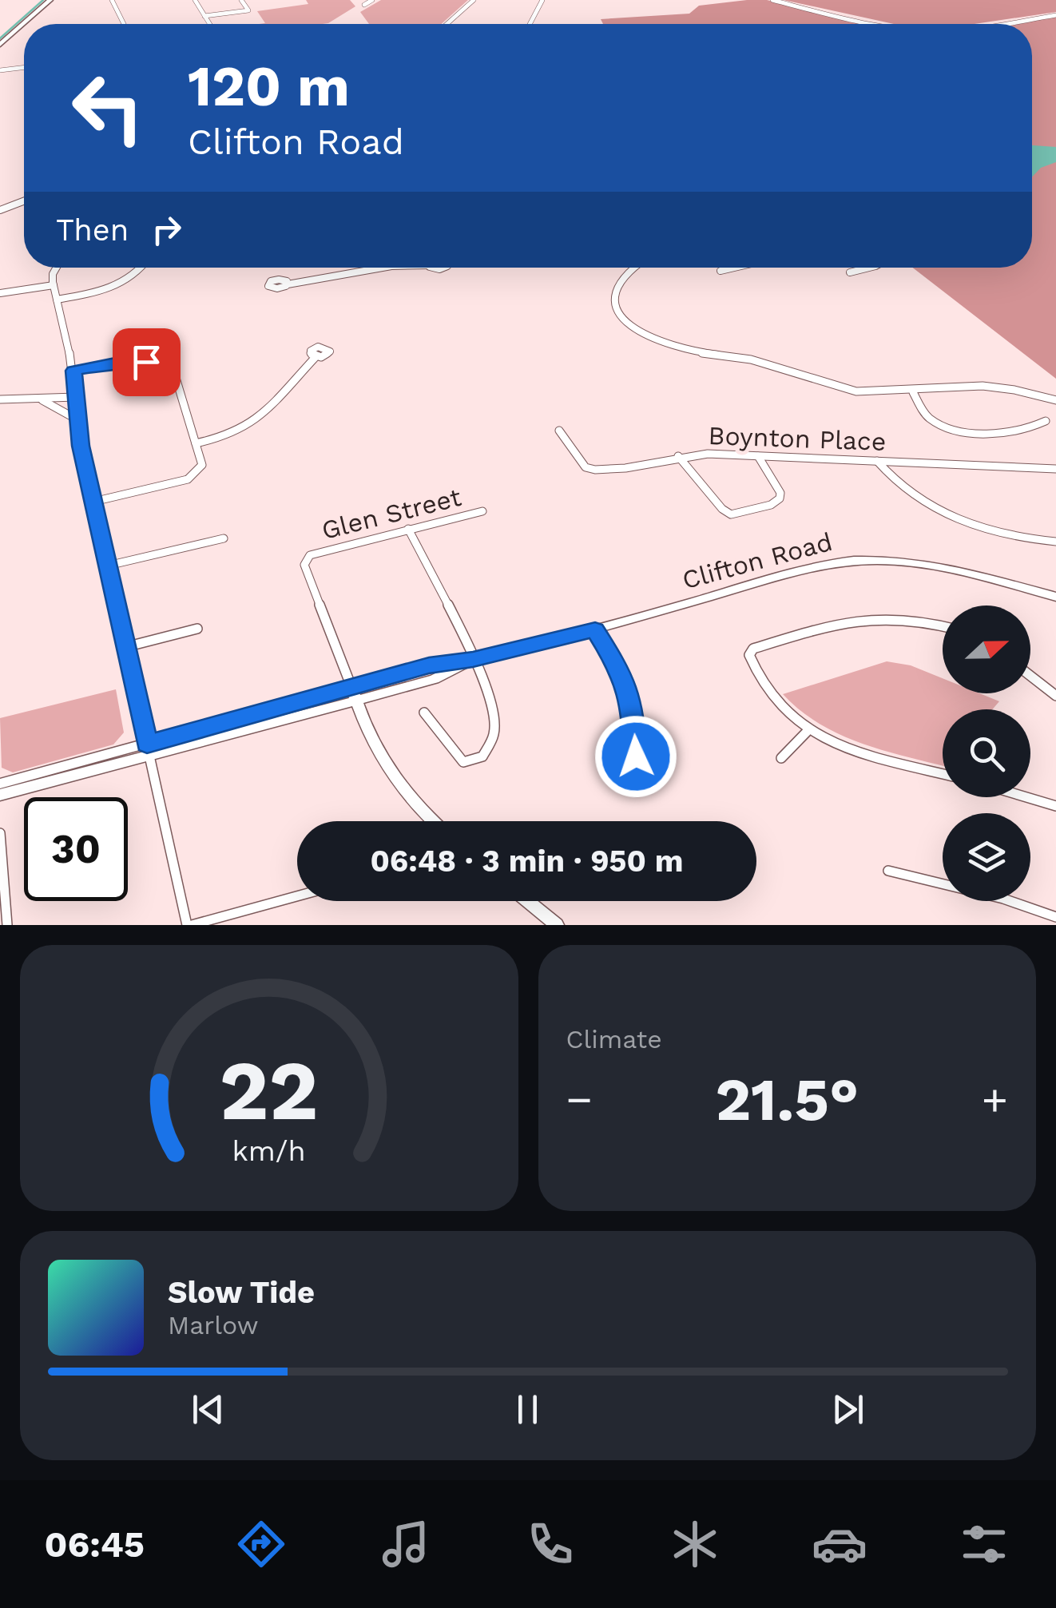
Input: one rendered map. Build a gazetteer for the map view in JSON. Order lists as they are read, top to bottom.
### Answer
{
  "streets": {
    "main road": ["Clifton Road"],
    "street": ["Boynton Place", "Glen Street"]
  },
  "crossings": [
    ["Glen Street", "Clifton Road"]
  ],
  "north": "right",
  "page": {
    "turn": ["120 m", "Clifton Road"],
    "then": "Then",
    "limit": "30",
    "trip": "06:48 · 3 min · 950 m",
    "tile": "Climate",
    "heat": ["−", "21.5°", "+"],
    "song": ["Slow Tide", "Marlow"],
    "tabs": "06:45",
    "gauge": ["22", "km/h"]
  }
}
